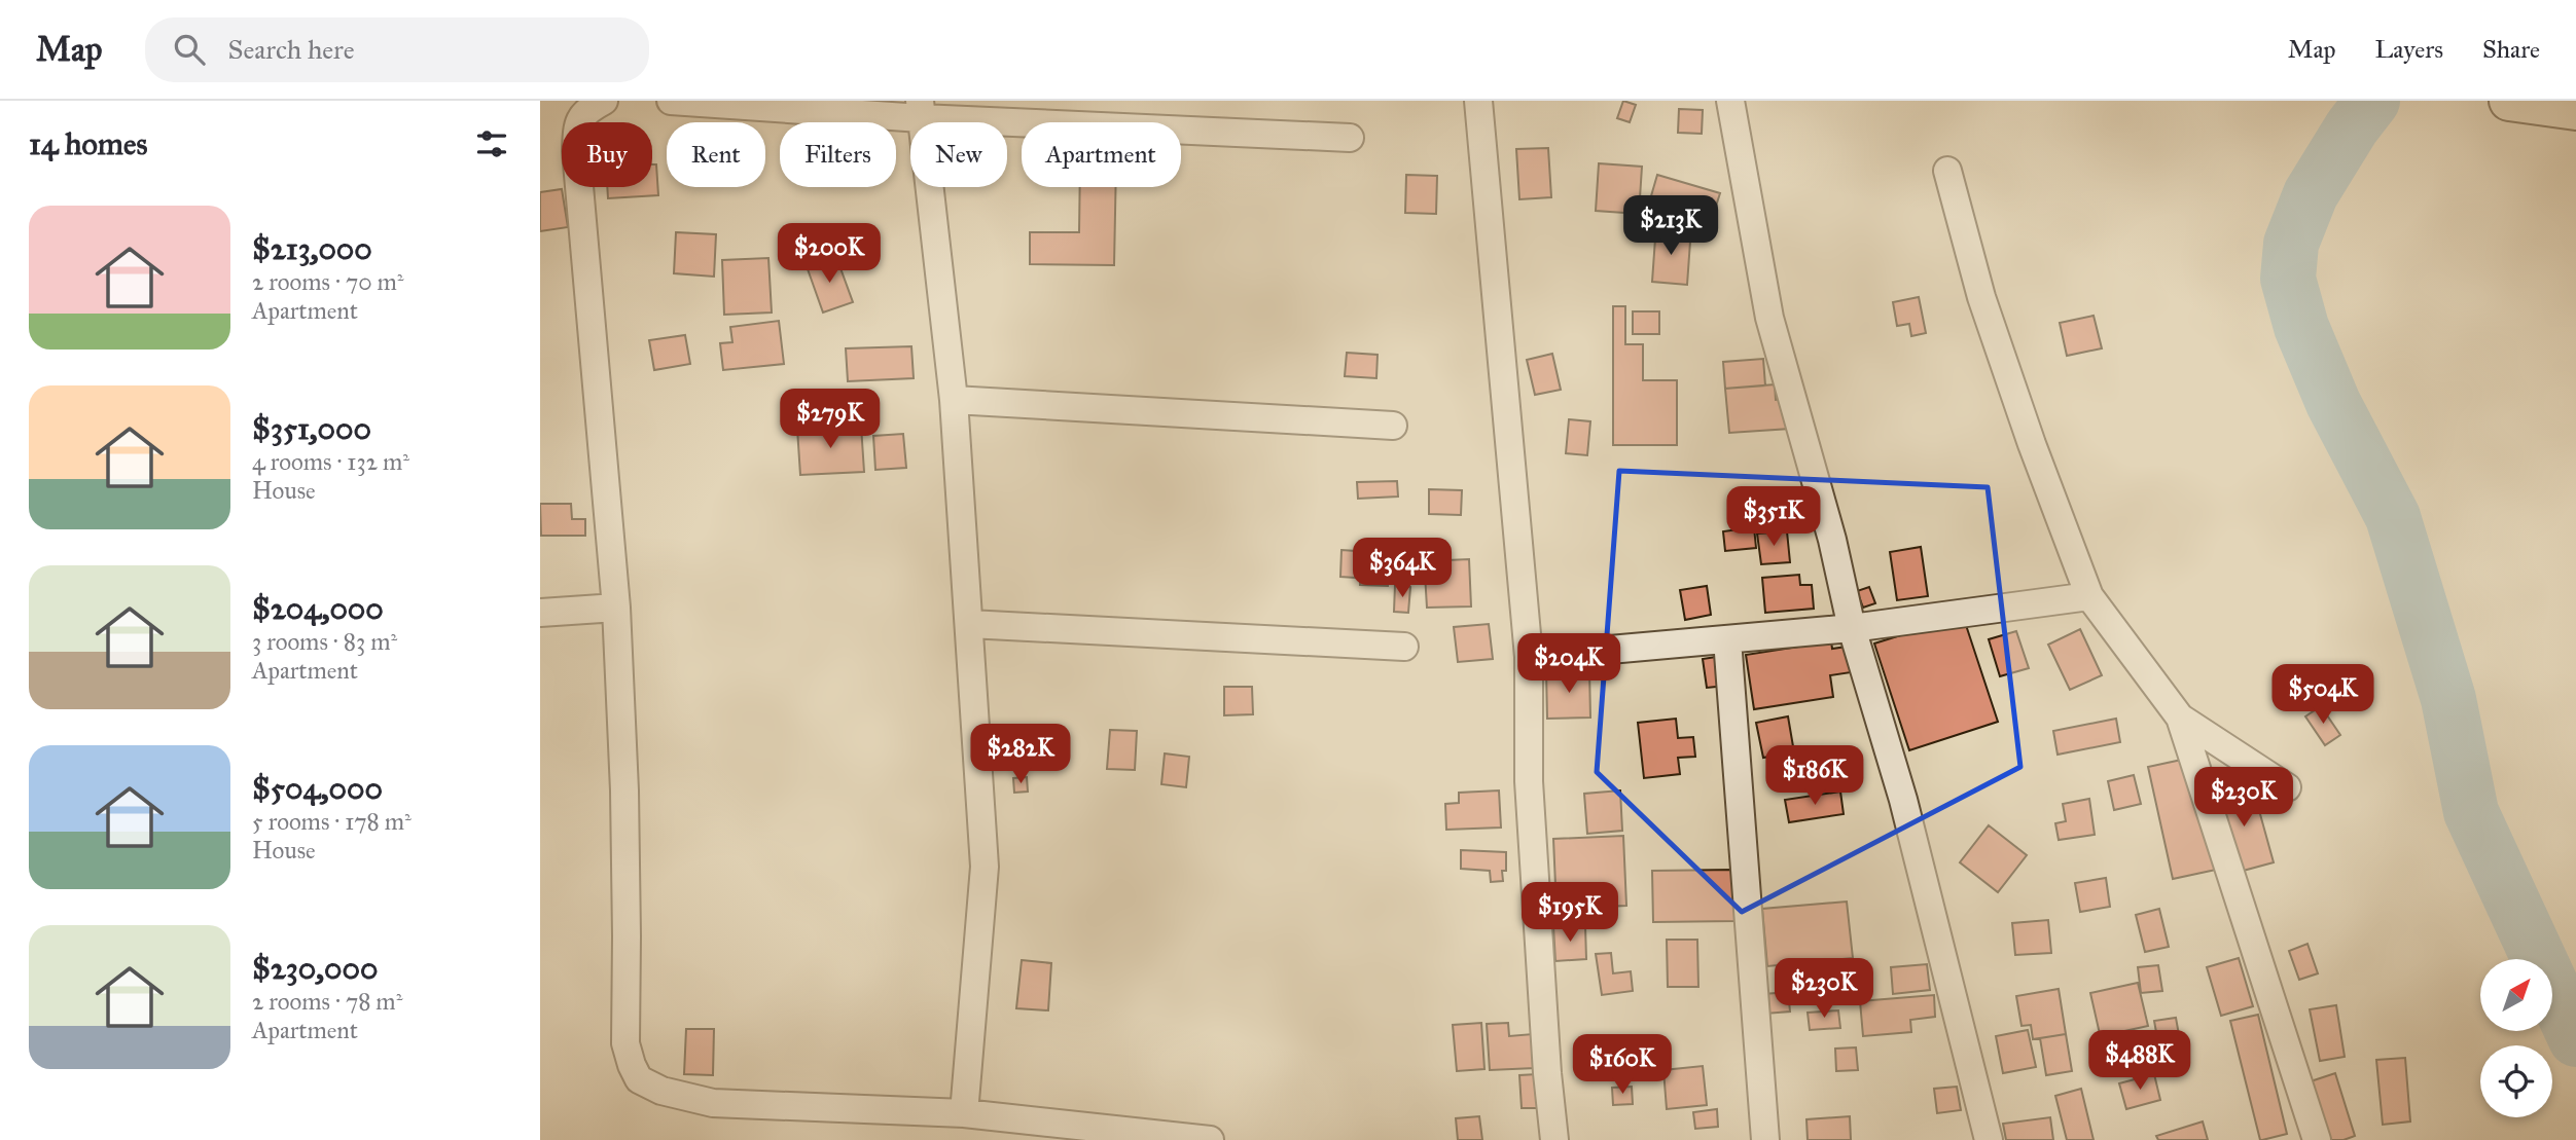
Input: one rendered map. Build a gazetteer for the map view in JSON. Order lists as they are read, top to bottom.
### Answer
{
  "north": "top right",
  "page": {
    "header": "Map",
    "search": "Search here",
    "nav": ["Map", "Layers", "Share"],
    "heading": "14 homes",
    "chip": [
      "Buy",
      "Rent",
      "Filters",
      "New",
      "Apartment"
    ],
    "list": [
      {
        "name": "$213,000",
        "note": "2 rooms · 70 m² · Apartment"
      },
      {
        "name": "$351,000",
        "note": "4 rooms · 132 m² · House"
      },
      {
        "name": "$204,000",
        "note": "3 rooms · 83 m² · Apartment"
      },
      {
        "name": "$504,000",
        "note": "5 rooms · 178 m² · House"
      },
      {
        "name": "$230,000",
        "note": "2 rooms · 78 m² · Apartment"
      }
    ],
    "price": [
      "$213K",
      "$200K",
      "$279K",
      "$351K",
      "$364K",
      "$204K",
      "$504K",
      "$282K",
      "$186K",
      "$230K",
      "$195K",
      "$230K",
      "$488K",
      "$160K"
    ]
  }
}
